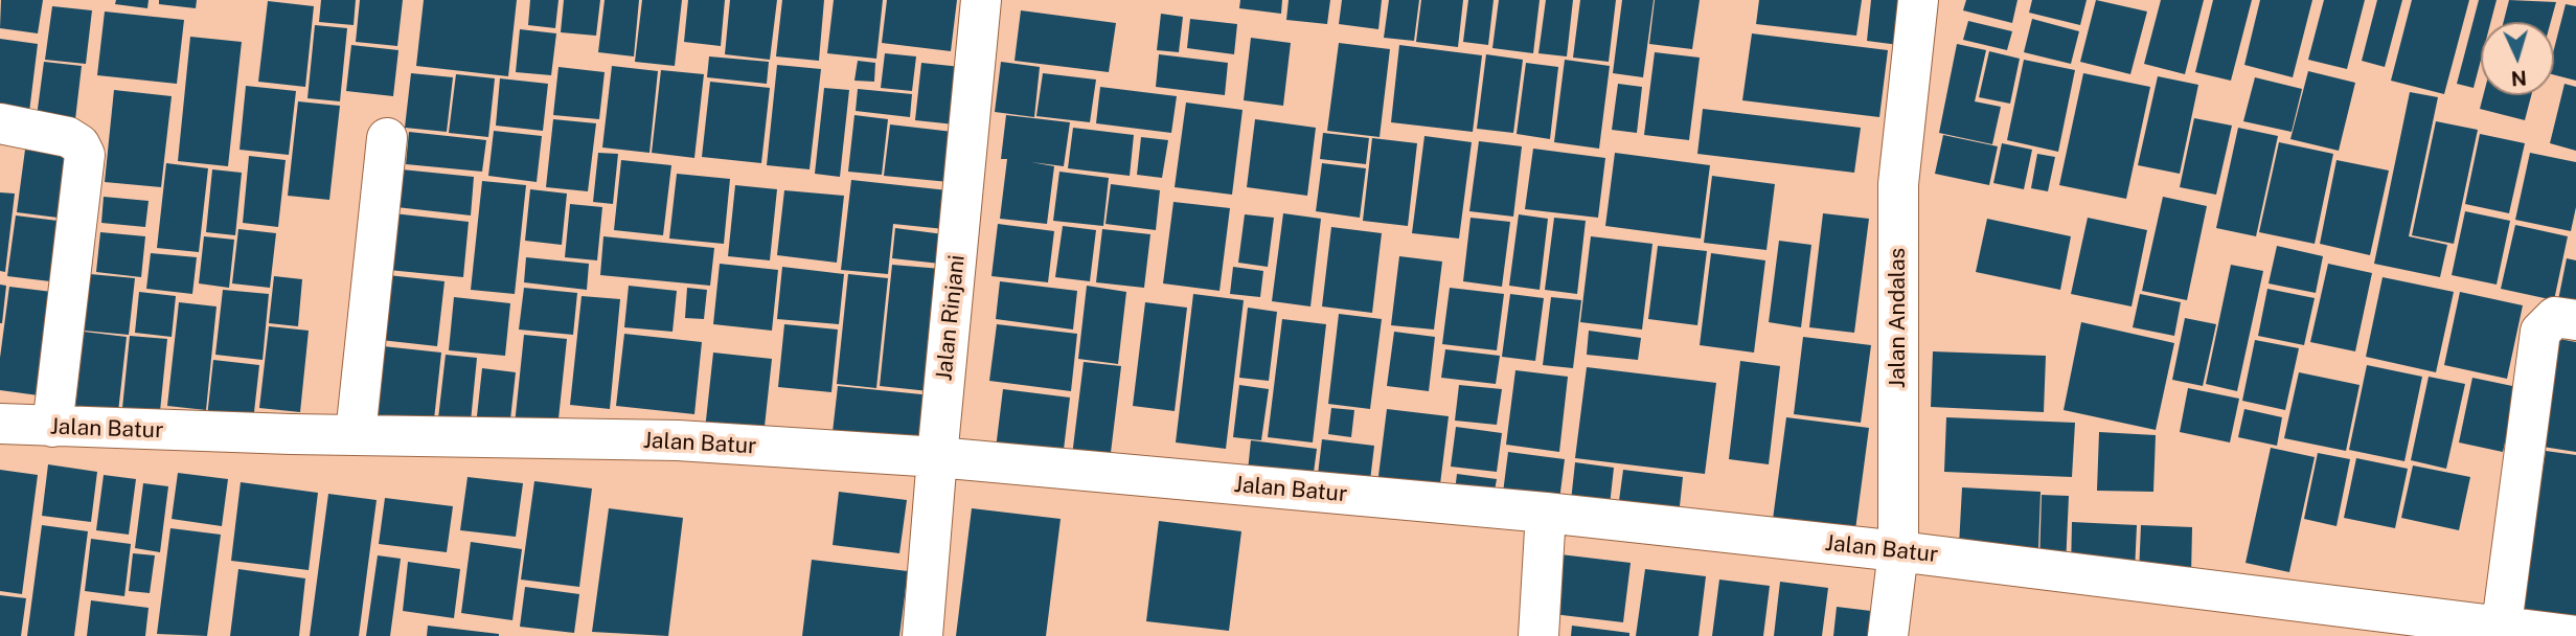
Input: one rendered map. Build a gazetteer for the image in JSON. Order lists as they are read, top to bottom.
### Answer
{
  "streets": {
    "street": ["Jalan Rinjani", "Jalan Andalas", "Jalan Batur"]
  },
  "crossings": [
    ["Jalan Rinjani", "Jalan Batur"],
    ["Jalan Andalas", "Jalan Batur"]
  ],
  "north": "bottom"
}
